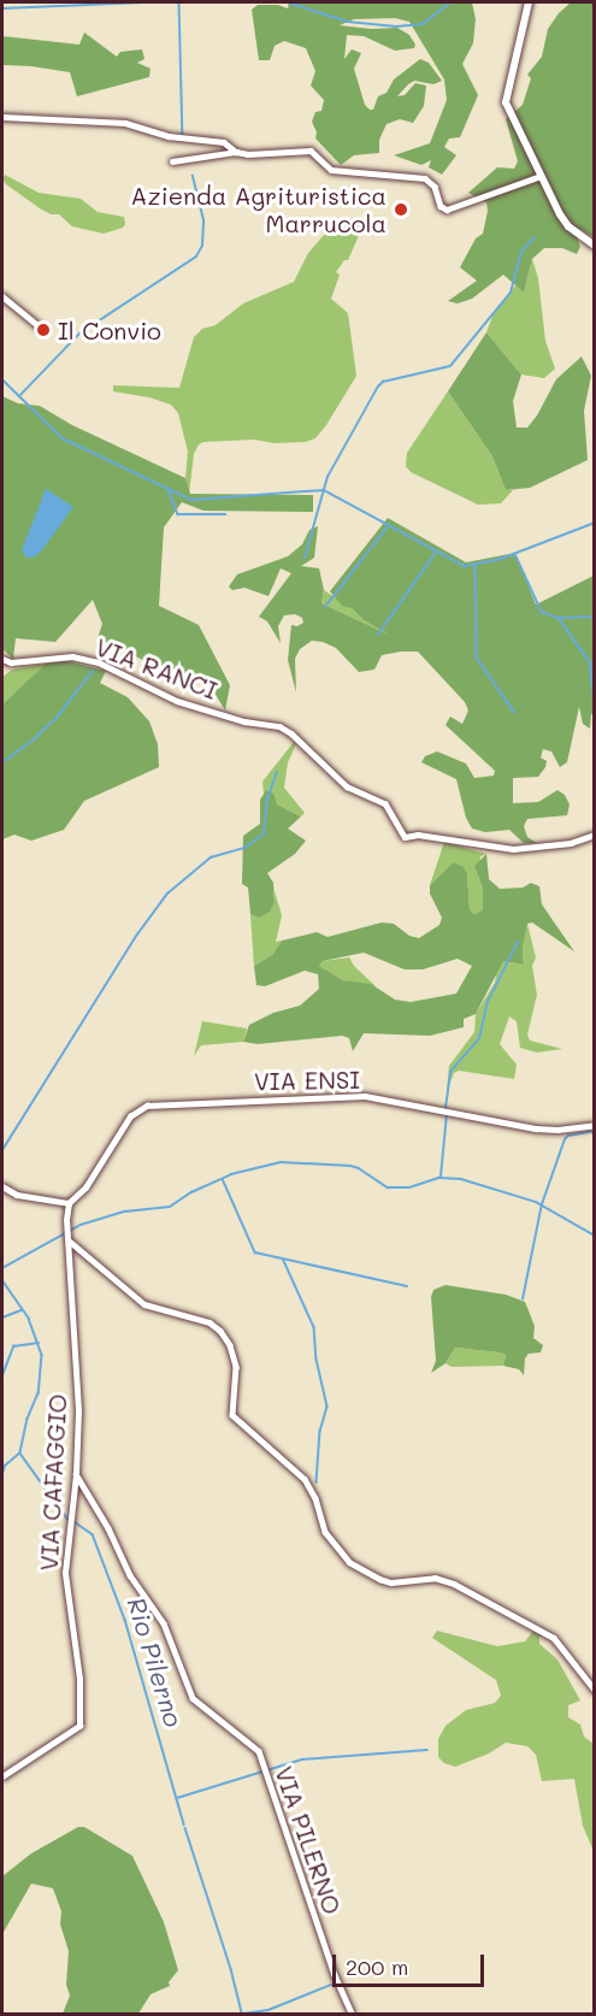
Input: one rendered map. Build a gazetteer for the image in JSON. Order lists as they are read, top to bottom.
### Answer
{
  "streets": {
    "street": [
      "VIA RANCI",
      "VIA ENSI",
      "VIA CAFAGGIO",
      "VIA PILERNO"
    ]
  },
  "crossings": [
    ["VIA ENSI", "VIA CAFAGGIO"],
    ["VIA CAFAGGIO", "VIA PILERNO"]
  ],
  "water": ["Rio Pilerno"],
  "places": ["Azienda Agrituristica Marrucola", "Il Convio"],
  "scale_bar": "200 m"
}
